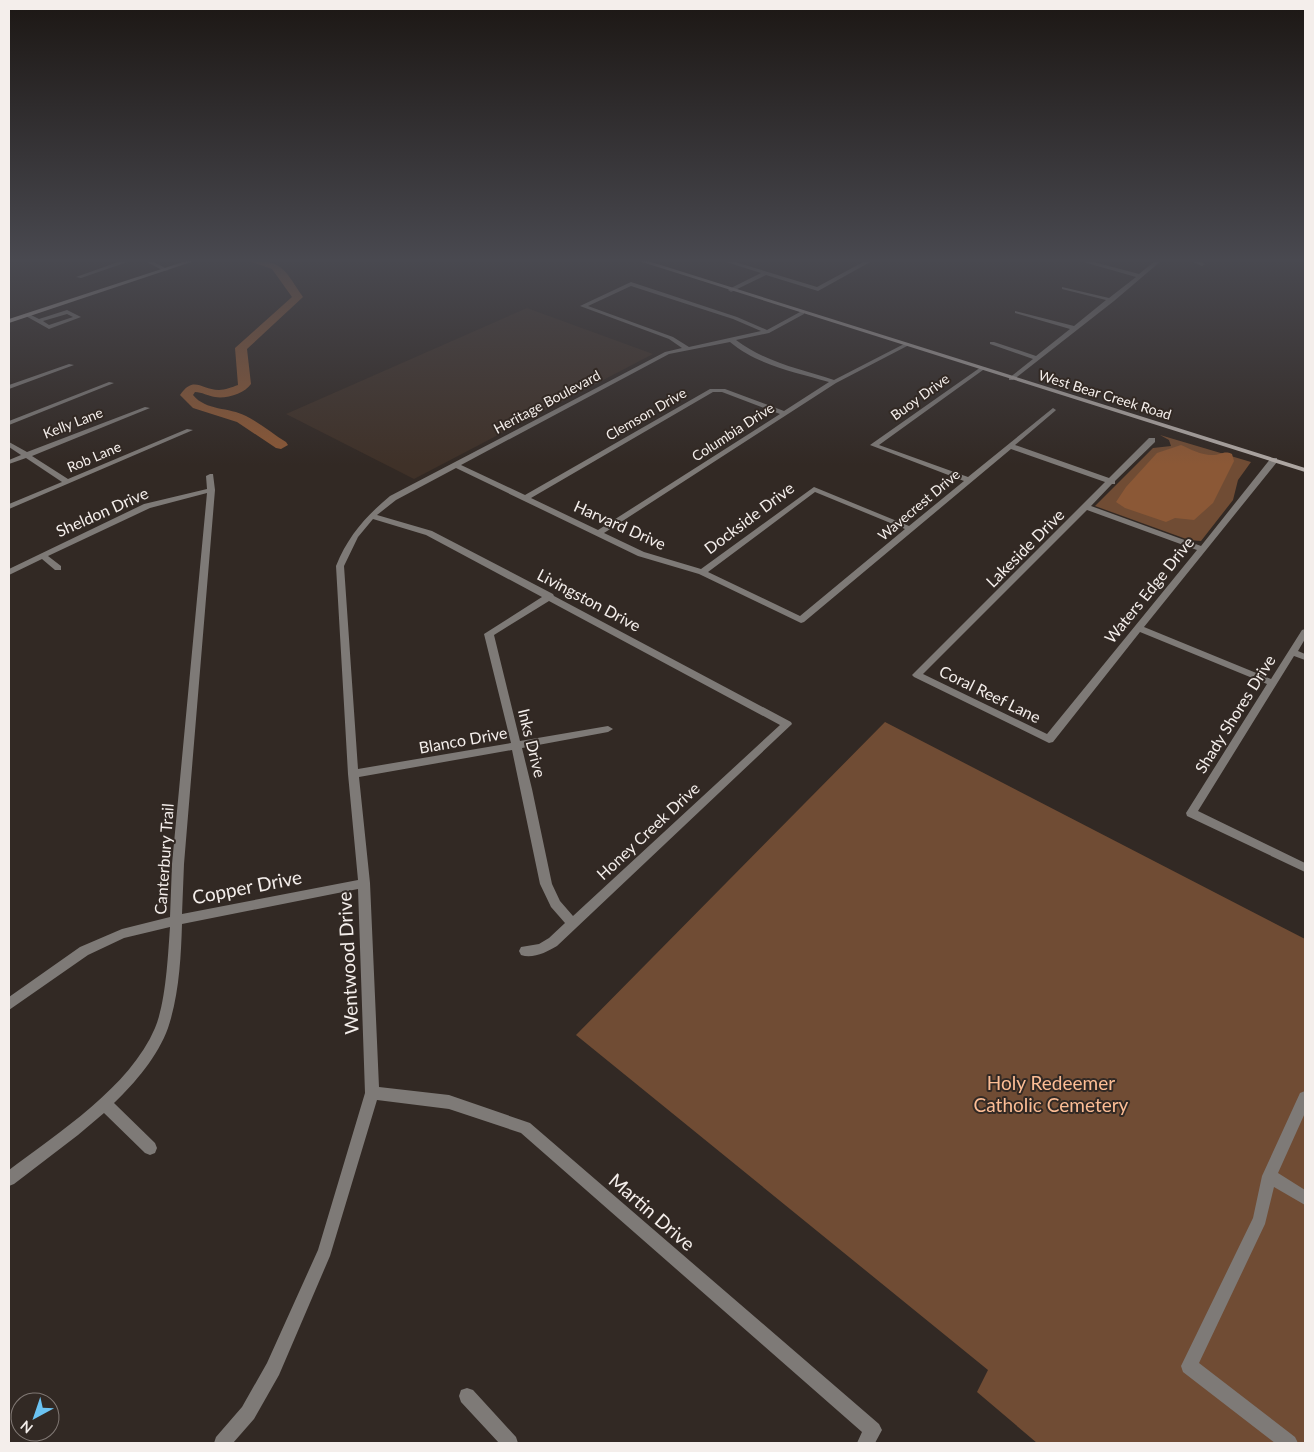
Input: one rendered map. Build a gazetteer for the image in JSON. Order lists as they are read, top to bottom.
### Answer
{
  "streets": {
    "main road": ["West Bear Creek Road"],
    "street": [
      "Buoy Drive",
      "Heritage Boulevard",
      "Clemson Drive",
      "Kelly Lane",
      "Columbia Drive",
      "Rob Lane",
      "Wavecrest Drive",
      "Sheldon Drive",
      "Dockside Drive",
      "Harvard Drive",
      "Lakeside Drive",
      "Waters Edge Drive",
      "Livingston Drive",
      "Coral Reef Lane",
      "Shady Shores Drive",
      "Blanco Drive",
      "Inks Drive",
      "Honey Creek Drive",
      "Canterbury Trail",
      "Copper Drive",
      "Wentwood Drive",
      "Martin Drive"
    ]
  },
  "crossings": [
    ["West Bear Creek Road", "Buoy Drive"],
    ["West Bear Creek Road", "Columbia Drive"],
    ["West Bear Creek Road", "Waters Edge Drive"],
    ["Buoy Drive", "Wavecrest Drive"],
    ["Heritage Boulevard", "Harvard Drive"],
    ["Heritage Boulevard", "Wentwood Drive"],
    ["Clemson Drive", "Columbia Drive"],
    ["Clemson Drive", "Harvard Drive"],
    ["Columbia Drive", "Harvard Drive"],
    ["Wavecrest Drive", "Dockside Drive"],
    ["Wavecrest Drive", "Harvard Drive"],
    ["Sheldon Drive", "Canterbury Trail"],
    ["Dockside Drive", "Harvard Drive"],
    ["Lakeside Drive", "Coral Reef Lane"],
    ["Waters Edge Drive", "Coral Reef Lane"],
    ["Livingston Drive", "Inks Drive"],
    ["Livingston Drive", "Honey Creek Drive"],
    ["Livingston Drive", "Wentwood Drive"],
    ["Blanco Drive", "Inks Drive"],
    ["Blanco Drive", "Wentwood Drive"],
    ["Inks Drive", "Honey Creek Drive"],
    ["Canterbury Trail", "Copper Drive"],
    ["Copper Drive", "Wentwood Drive"],
    ["Wentwood Drive", "Martin Drive"]
  ],
  "parks": ["Holy Redeemer Catholic Cemetery"],
  "north": "bottom left"
}
